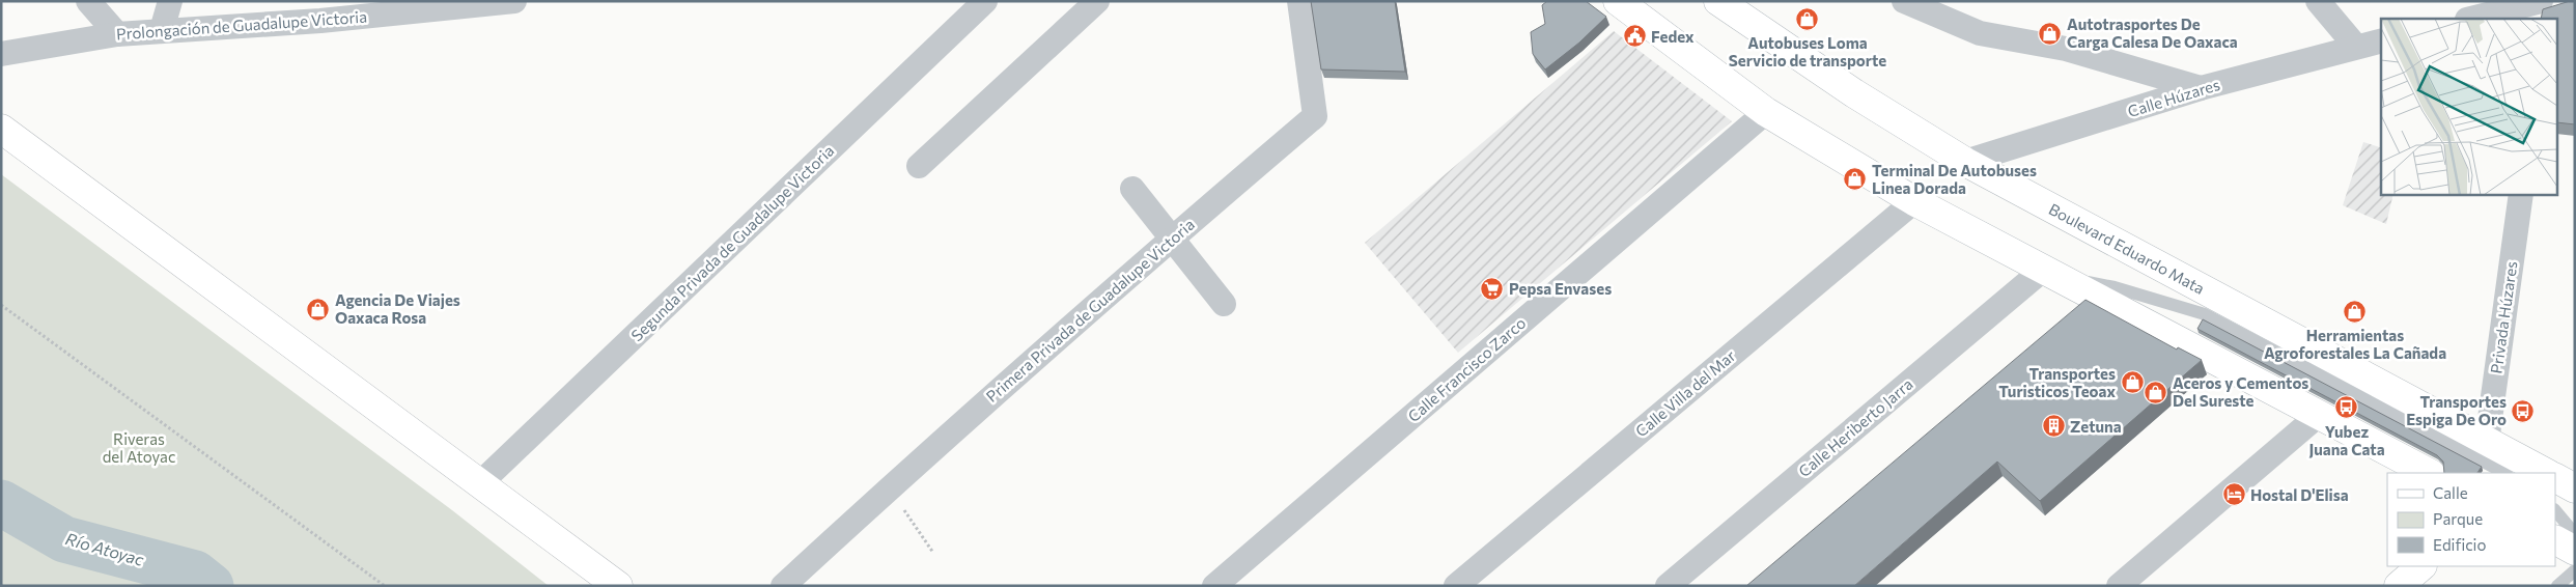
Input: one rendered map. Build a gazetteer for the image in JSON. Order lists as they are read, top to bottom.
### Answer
{
  "streets": {
    "main road": ["Boulevard Eduardo Mata"],
    "street": [
      "Prolongación de Guadalupe Victoria",
      "Calle Húzares",
      "Segunda Privada de Guadalupe Victoria",
      "Primera Privada de Guadalupe Victoria",
      "Privada Húzares",
      "Calle Francisco Zarco",
      "Calle Villa del Mar",
      "Calle Heriberto Jarra"
    ]
  },
  "crossings": [
    ["Calle Húzares", "Boulevard Eduardo Mata"],
    ["Boulevard Eduardo Mata", "Privada Húzares"]
  ],
  "water": ["Río Atoyac"],
  "parks": ["Riveras del Atoyac"],
  "places": {
    "shop": [
      "Autobuses Loma Servicio de transporte",
      "Autotrasportes De Carga Calesa De Oaxaca",
      "Terminal De Autobuses Linea Dorada",
      "Agencia De Viajes Oaxaca Rosa",
      "Herramientas Agroforestales La Cañada",
      "Transportes Turisticos Teoax",
      "Aceros y Cementos Del Sureste"
    ],
    "public building": ["Fedex"],
    "supermarket": ["Pepsa Envases"],
    "bus stop": ["Yubez Juana Cata", "Transportes Espiga De Oro"],
    "building": ["Zetuna"],
    "hotel": ["Hostal D'Elisa"]
  },
  "legend": ["Calle", "Parque", "Edificio"]
}
